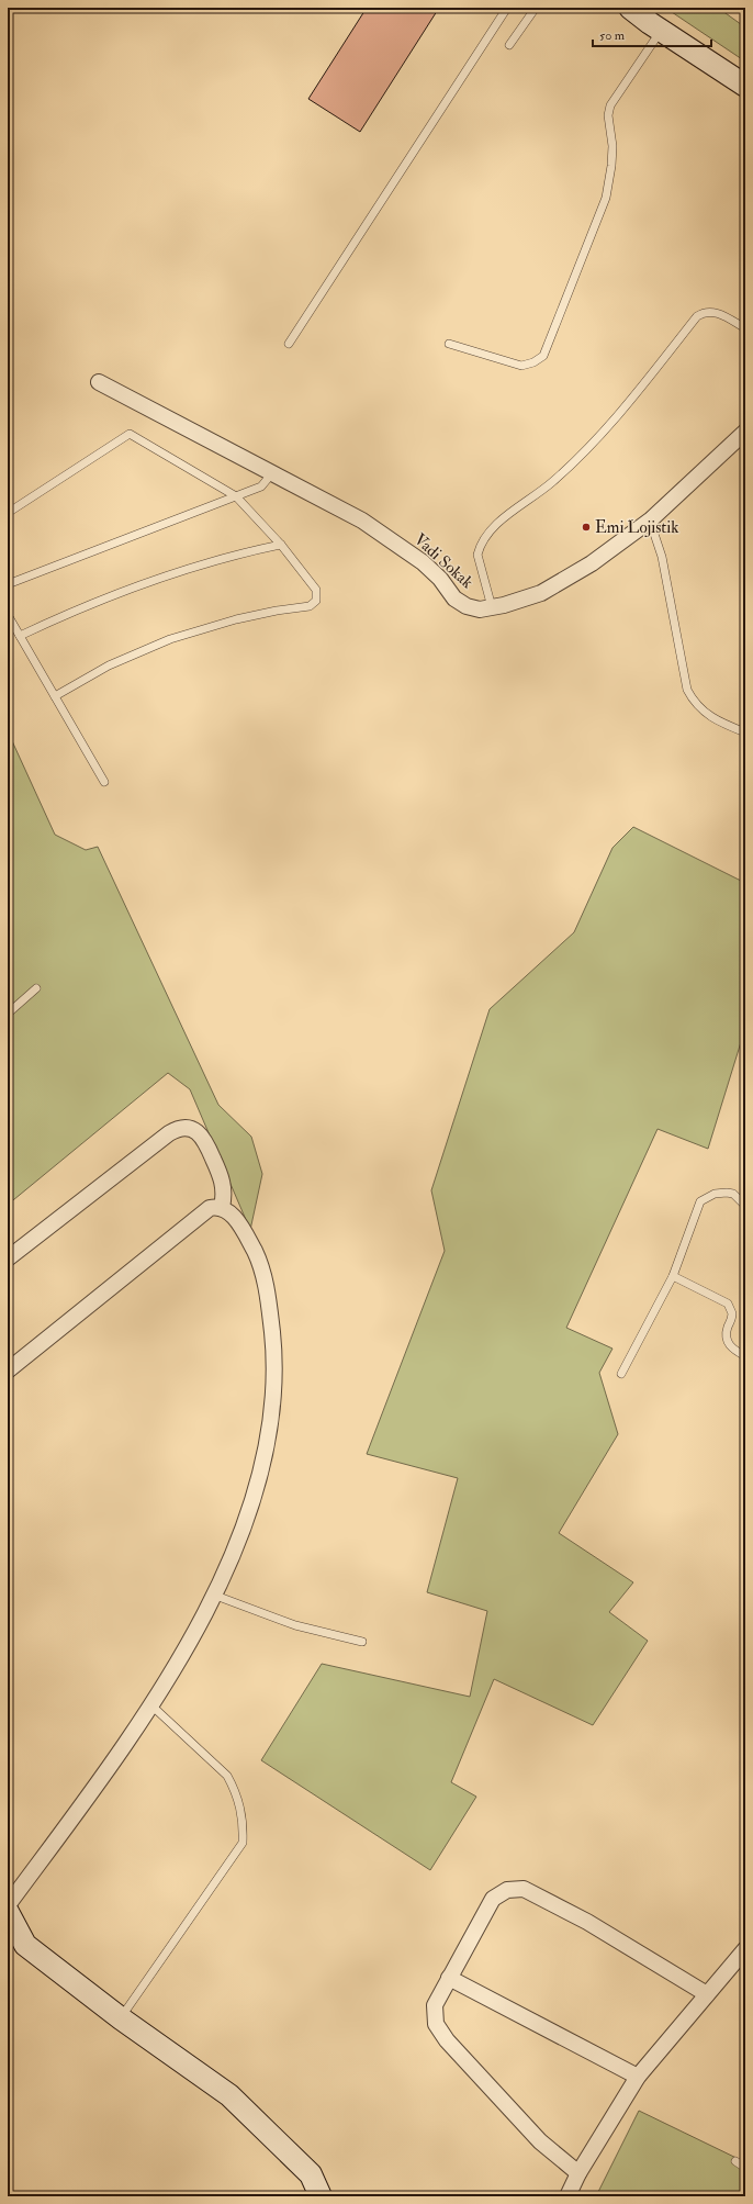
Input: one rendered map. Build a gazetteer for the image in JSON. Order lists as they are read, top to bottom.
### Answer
{
  "streets": {
    "street": ["Vadi Sokak"]
  },
  "places": ["Emi Lojistik"],
  "scale_bar": "50 m"
}
